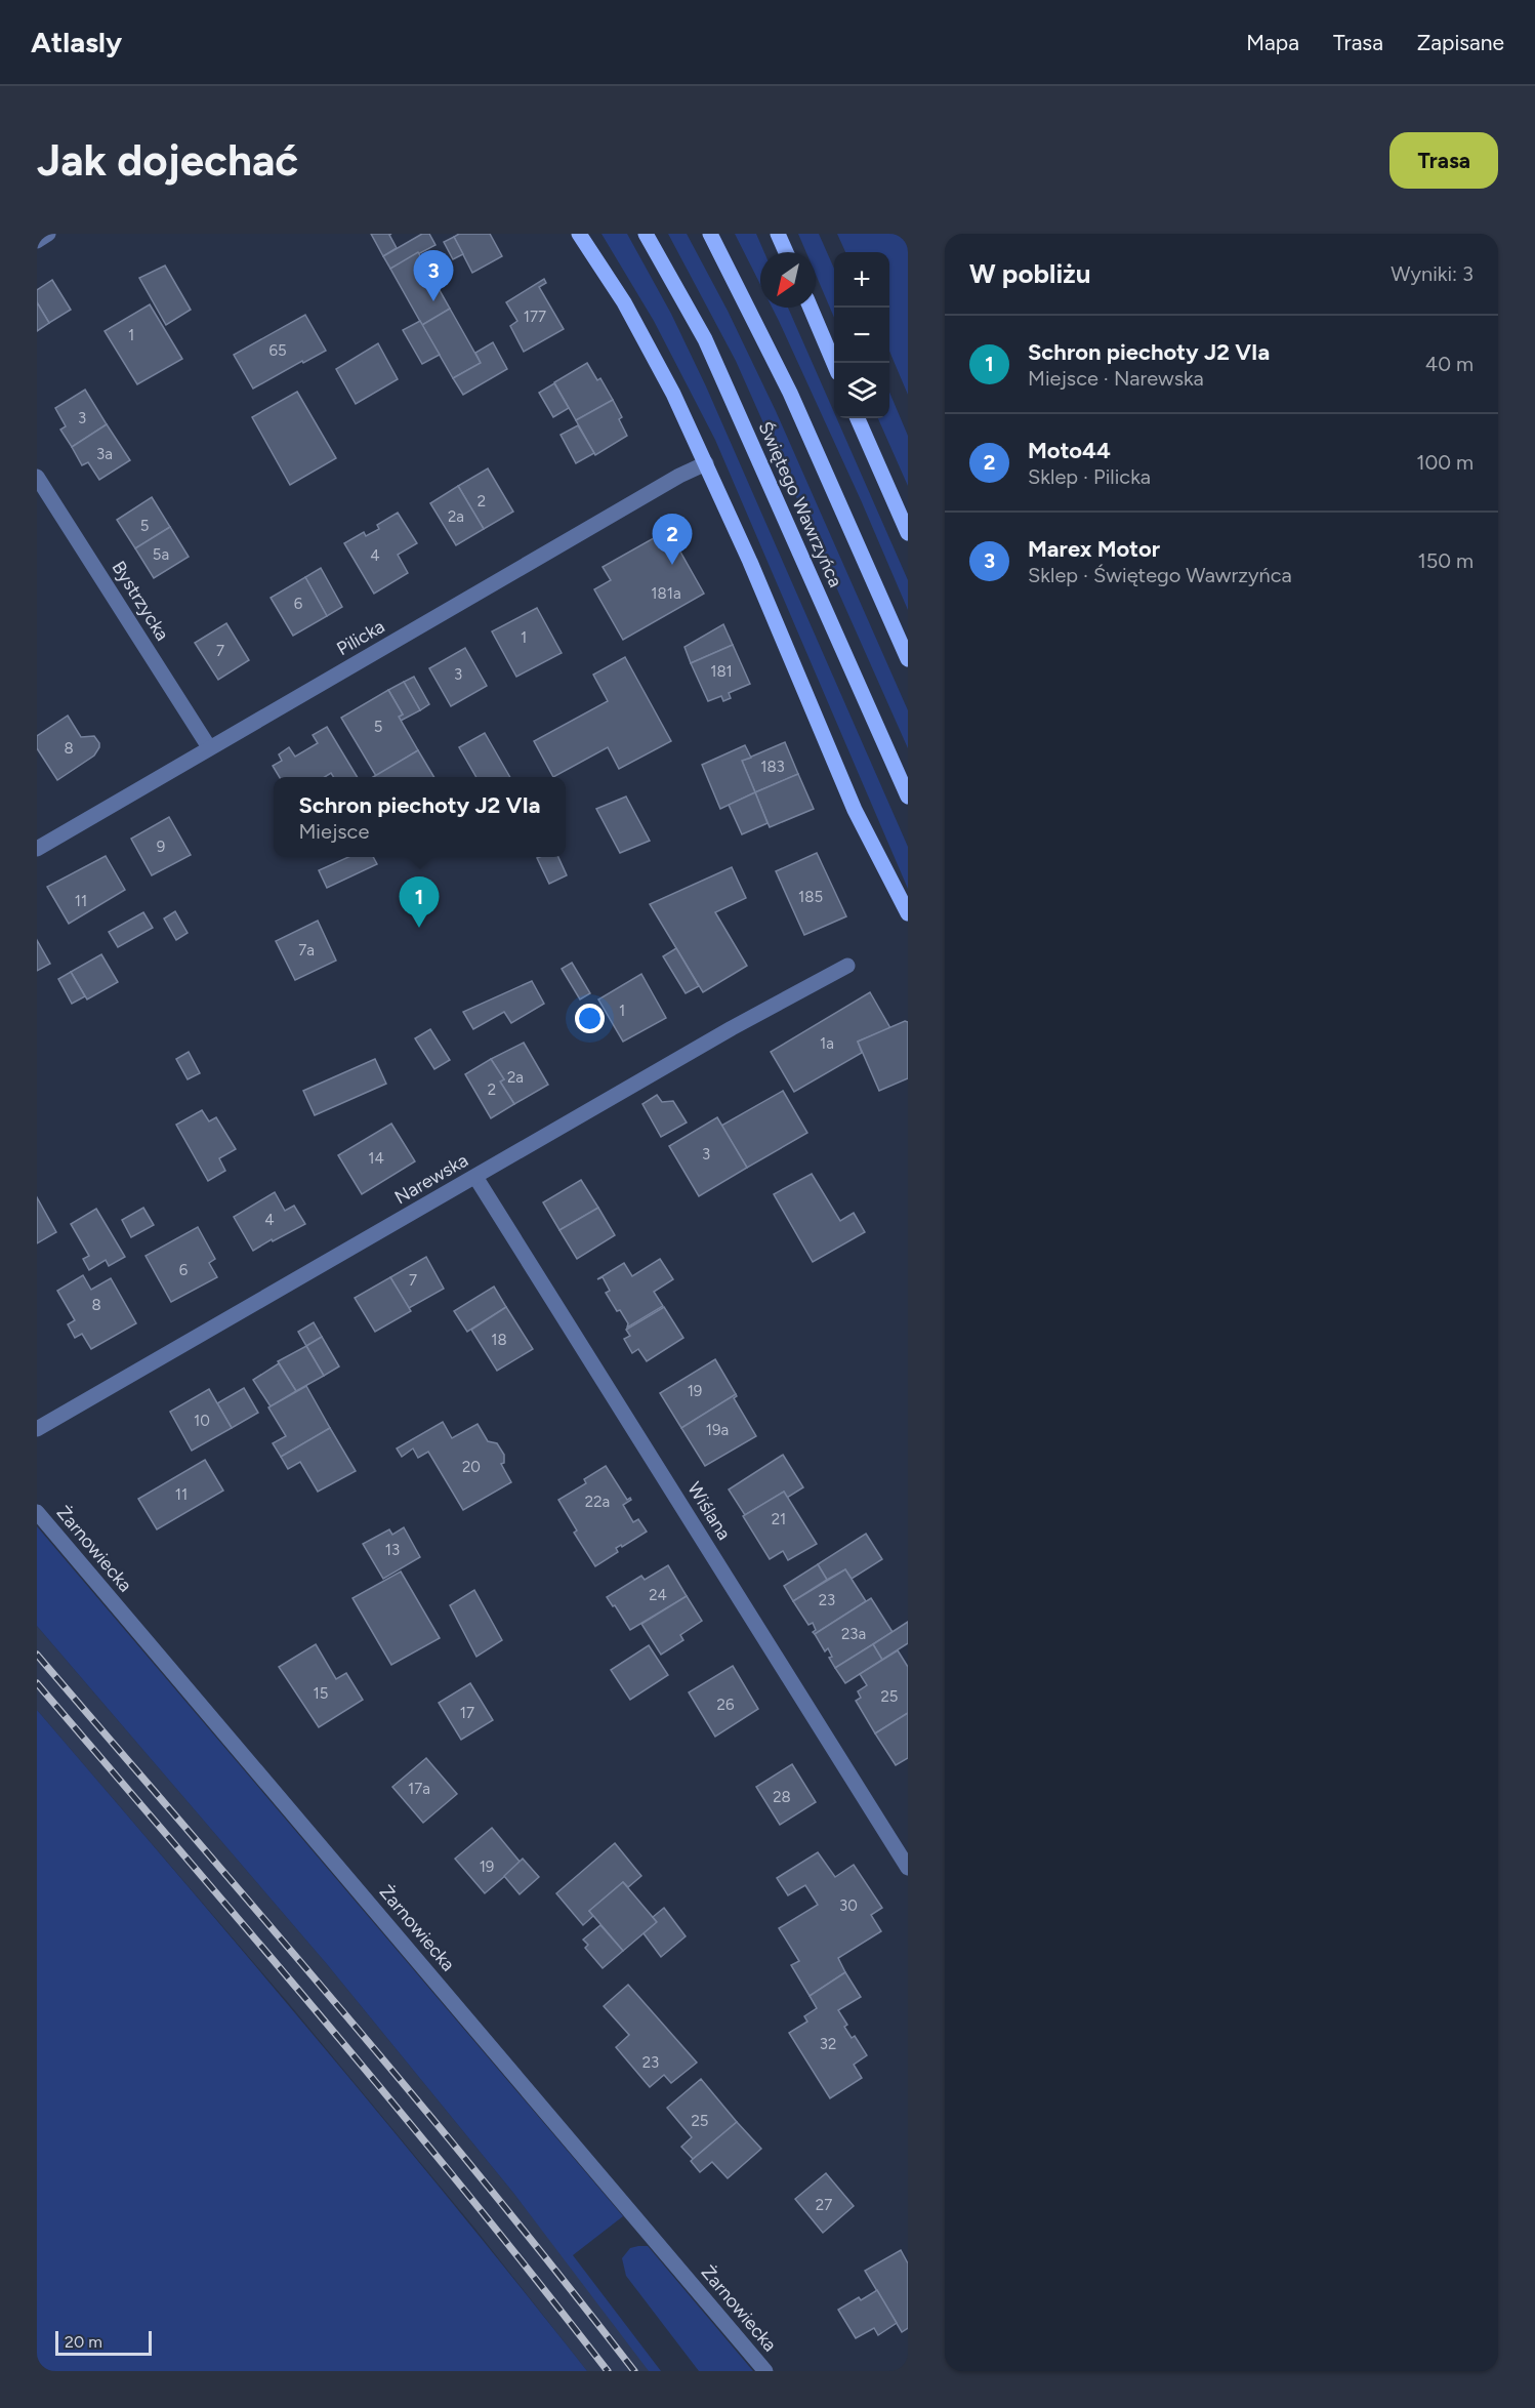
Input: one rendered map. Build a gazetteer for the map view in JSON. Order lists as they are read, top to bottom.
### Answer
{
  "streets": {
    "main road": ["Świętego Wawrzyńca"],
    "street": [
      "Bystrzycka",
      "Pilicka",
      "Narewska",
      "Wiślana",
      "Żarnowiecka"
    ]
  },
  "crossings": [
    ["Bystrzycka", "Pilicka"],
    ["Narewska", "Wiślana"]
  ],
  "house_numbers": [
    "177",
    "1",
    "65",
    "3",
    "3a",
    "2",
    "2a",
    "5",
    "5a",
    "4",
    "181a",
    "6",
    "1",
    "7",
    "181",
    "3",
    "5",
    "8",
    "183",
    "9",
    "185",
    "11",
    "7a",
    "1",
    "1a",
    "2a",
    "2",
    "3",
    "14",
    "4",
    "6",
    "7",
    "8",
    "18",
    "19",
    "10",
    "19a",
    "20",
    "11",
    "22a",
    "21",
    "13",
    "24",
    "23",
    "23a",
    "15",
    "25",
    "26",
    "17",
    "17a",
    "28",
    "19",
    "30",
    "32",
    "23",
    "25",
    "27"
  ],
  "scale_bar": "20 m",
  "north": "bottom left",
  "page": {
    "header": "Atlasly",
    "nav": ["Mapa", "Trasa", "Zapisane"],
    "buttons": "Trasa",
    "title": "Jak dojechać",
    "heading": ["W pobliżu", "Wyniki: 3"],
    "pins": ["3", "2", "1"],
    "map_buttons": ["+", "−"],
    "list": [
      {
        "mark": "1",
        "name": "Schron piechoty J2 VIa",
        "note": "Miejsce · Narewska",
        "value": "40 m"
      },
      {
        "mark": "2",
        "name": "Moto44",
        "note": "Sklep · Pilicka",
        "value": "100 m"
      },
      {
        "mark": "3",
        "name": "Marex Motor",
        "note": "Sklep · Świętego Wawrzyńca",
        "value": "150 m"
      }
    ],
    "popup": ["Schron piechoty J2 VIa", "Miejsce"],
    "scale": "20 m"
  }
}
